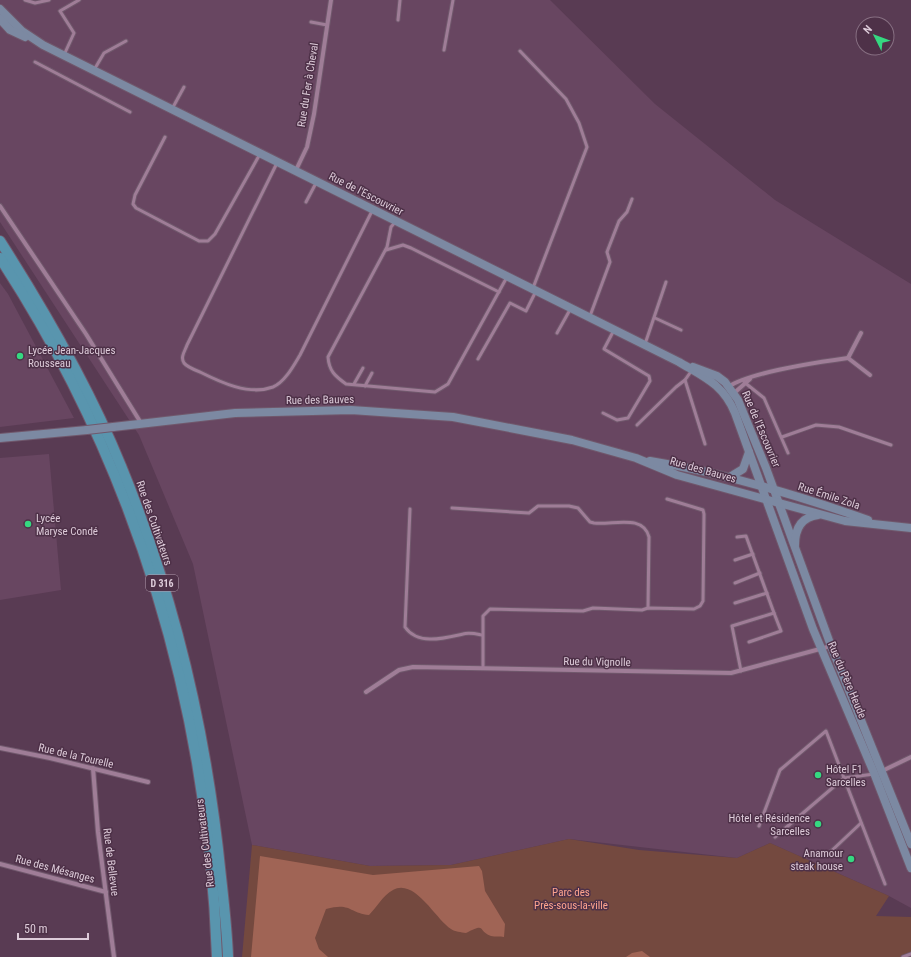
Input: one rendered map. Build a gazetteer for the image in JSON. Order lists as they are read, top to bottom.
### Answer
{
  "streets": {
    "main road": ["Rue des Cultivateurs", "D 316"],
    "street": [
      "Rue du Fer à Cheval",
      "Rue de l'Escouvrier",
      "Rue des Bauves",
      "Rue Émile Zola",
      "Rue du Vignolle",
      "Rue du Père Heude",
      "Rue de la Tourelle",
      "Rue de Bellevue",
      "Rue des Mésanges"
    ]
  },
  "crossings": [
    ["Rue du Fer à Cheval", "Rue de l'Escouvrier"],
    ["Rue de l'Escouvrier", "Rue des Bauves"],
    ["Rue de l'Escouvrier", "Rue Émile Zola"],
    ["Rue de l'Escouvrier", "Rue du Père Heude"],
    ["Rue des Bauves", "Rue Émile Zola"],
    ["Rue des Bauves", "Rue du Père Heude"],
    ["Rue Émile Zola", "Rue du Père Heude"],
    ["Rue du Vignolle", "Rue du Père Heude"],
    ["Rue de la Tourelle", "Rue de Bellevue"],
    ["Rue de Bellevue", "Rue des Mésanges"]
  ],
  "parks": ["Parc des Près-sous-la-ville"],
  "places": [
    "Lycée Jean-Jacques Rousseau",
    "Lycée Maryse Condé",
    "Hôtel F1 Sarcelles",
    "Hôtel et Résidence Sarcelles",
    "Anamour steak house"
  ],
  "scale_bar": "50 m",
  "north": "top left"
}
